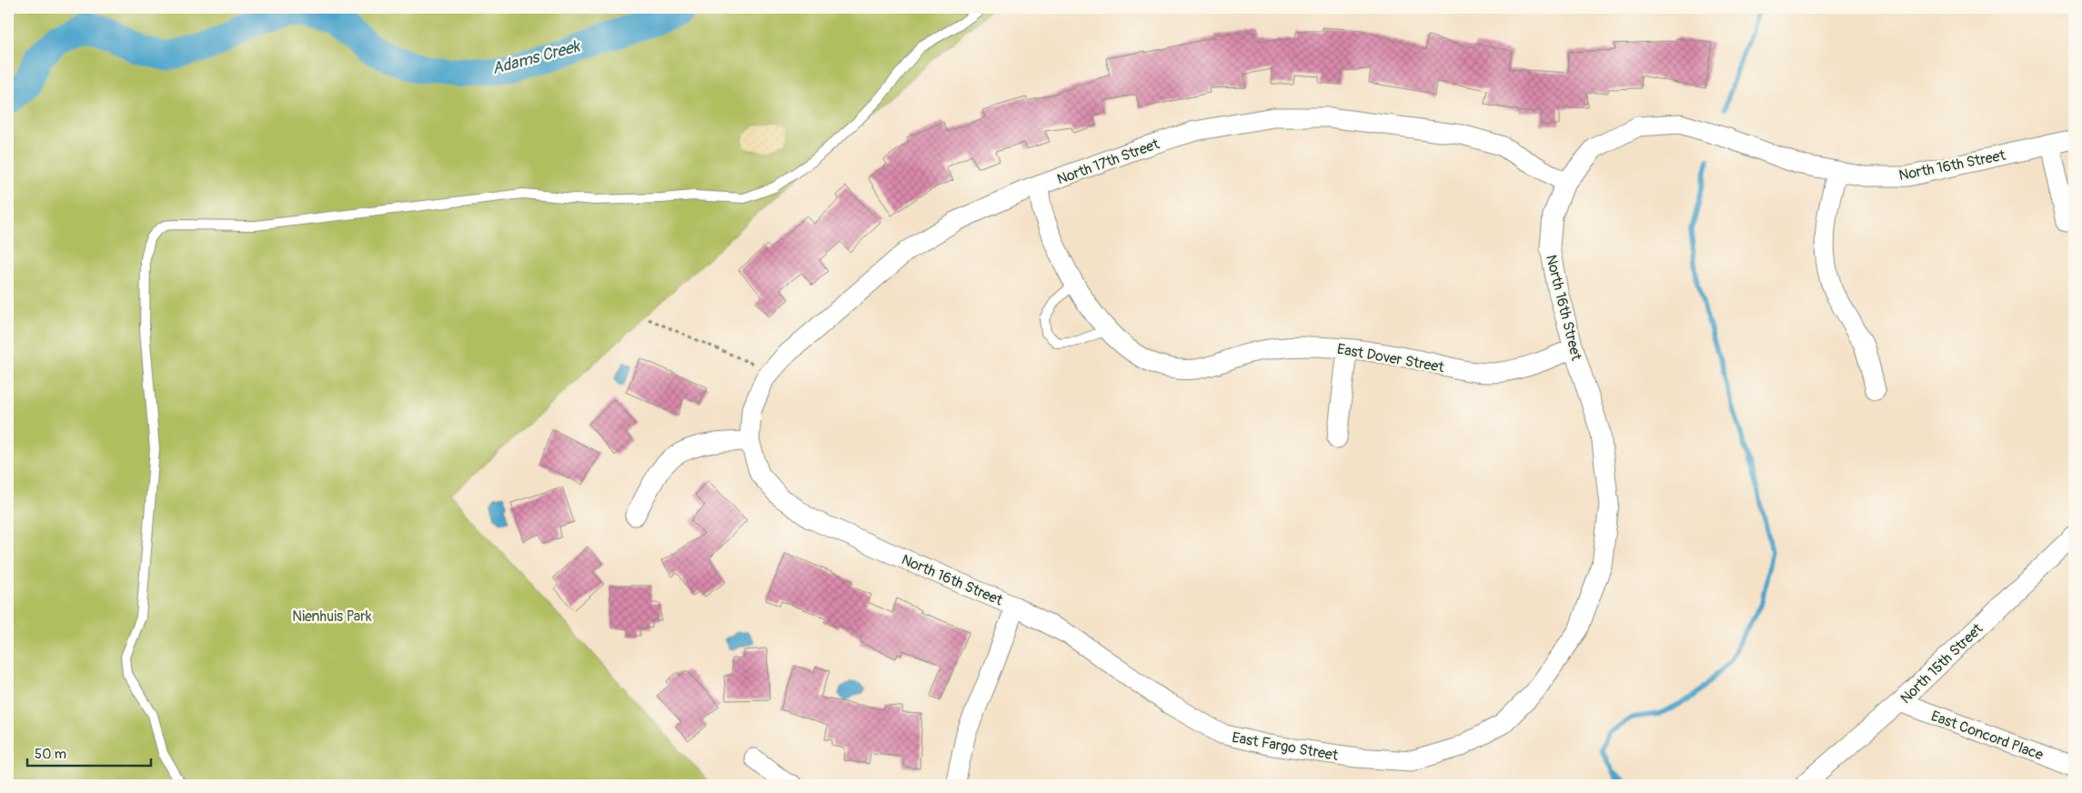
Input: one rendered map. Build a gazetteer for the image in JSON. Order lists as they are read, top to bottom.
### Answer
{
  "streets": {
    "street": [
      "North 17th Street",
      "North 16th Street",
      "East Dover Street",
      "North 15th Street",
      "East Concord Place",
      "East Fargo Street"
    ]
  },
  "crossings": [
    ["North 17th Street", "North 16th Street"],
    ["North 17th Street", "East Dover Street"],
    ["North 16th Street", "East Dover Street"],
    ["North 16th Street", "East Fargo Street"],
    ["North 15th Street", "East Concord Place"]
  ],
  "water": ["Adams Creek"],
  "parks": ["Nienhuis Park"],
  "scale_bar": "50 m"
}
